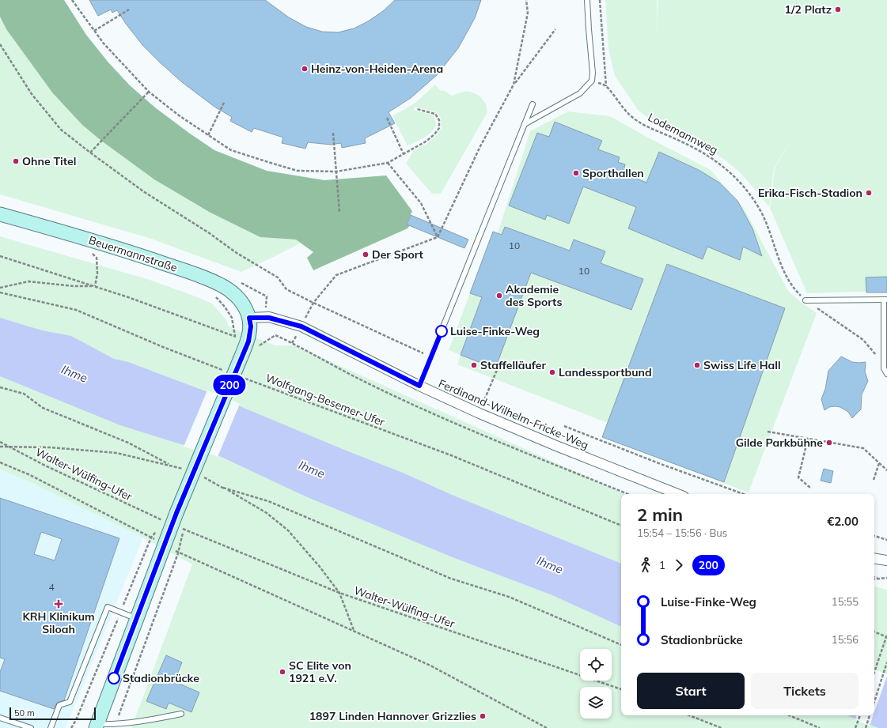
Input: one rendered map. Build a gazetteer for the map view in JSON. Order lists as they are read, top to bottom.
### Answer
{
  "streets": {
    "street": ["Beuermannstraße", "Ferdinand-Wilhelm-Fricke-Weg"],
    "path": ["Lodemannweg", "Wolfgang-Besemer-Ufer", "Walter-Wülfing-Ufer"]
  },
  "crossings": [
    ["Beuermannstraße", "Ferdinand-Wilhelm-Fricke-Weg"]
  ],
  "water": ["Ihme"],
  "places": {
    "other": [
      "1/2 Platz",
      "Heinz-von-Heiden-Arena",
      "Ohne Titel",
      "Sporthallen",
      "Erika-Fisch-Stadion",
      "Der Sport",
      "Akademie des Sports",
      "Luise-Finke-Weg",
      "Staffelläufer",
      "Swiss Life Hall",
      "Landessportbund",
      "Gilde Parkbühne",
      "SC Elite von 1921 e.V.",
      "Stadionbrücke",
      "1897 Linden Hannover Grizzlies"
    ],
    "health": ["KRH Klinikum Siloah"]
  },
  "lines": ["bus line 200"],
  "house_numbers": ["10", "10", "4"],
  "scale_bar": "50 m",
  "page": {
    "on_map": "200",
    "heading": ["2 min", "15:54 – 15:56 · Bus", "€2.00"],
    "legs": ["1", "200"],
    "list": [
      {
        "name": "Luise-Finke-Weg",
        "value": "15:55"
      },
      {
        "name": "Stadionbrücke",
        "value": "15:56"
      }
    ],
    "buttons": ["Start", "Tickets"],
    "scale": "50 m"
  }
}
